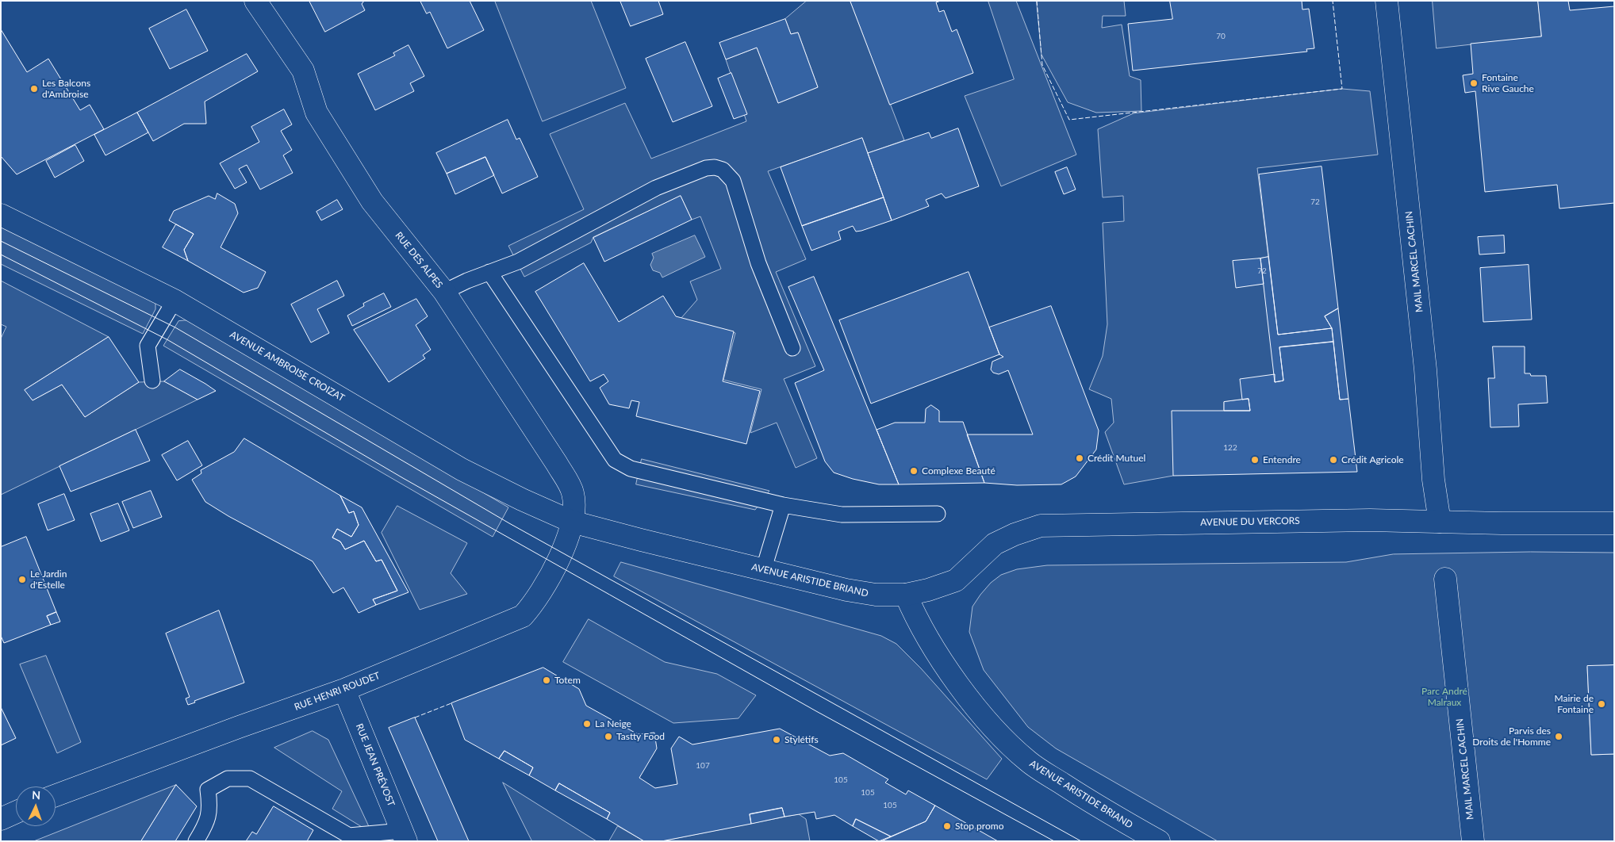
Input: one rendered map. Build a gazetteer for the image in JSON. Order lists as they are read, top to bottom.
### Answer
{
  "streets": {
    "street": [
      "RUE DES ALPES",
      "MAIL MARCEL CACHIN",
      "AVENUE AMBROISE CROIZAT",
      "AVENUE DU VERCORS",
      "AVENUE ARISTIDE BRIAND",
      "RUE HENRI ROUDET",
      "RUE JEAN PRÉVOST"
    ]
  },
  "crossings": [
    ["RUE DES ALPES", "AVENUE AMBROISE CROIZAT"],
    ["RUE DES ALPES", "AVENUE ARISTIDE BRIAND"],
    ["RUE DES ALPES", "RUE HENRI ROUDET"],
    ["MAIL MARCEL CACHIN", "AVENUE DU VERCORS"],
    ["AVENUE AMBROISE CROIZAT", "AVENUE ARISTIDE BRIAND"],
    ["AVENUE AMBROISE CROIZAT", "RUE HENRI ROUDET"],
    ["AVENUE DU VERCORS", "AVENUE ARISTIDE BRIAND"],
    ["AVENUE ARISTIDE BRIAND", "RUE HENRI ROUDET"],
    ["RUE HENRI ROUDET", "RUE JEAN PRÉVOST"]
  ],
  "parks": ["Parc André Malraux"],
  "places": [
    "Fontaine Rive Gauche",
    "Les Balcons d'Ambroise",
    "Crédit Mutuel",
    "Entendre",
    "Crédit Agricole",
    "Complexe Beauté",
    "Le Jardin d'Estelle",
    "Totem",
    "Mairie de Fontaine",
    "La Neige",
    "Tastty Food",
    "Parvis des Droits de l'Homme",
    "Stylétifs",
    "Stop promo"
  ],
  "house_numbers": [
    "70",
    "72",
    "72",
    "122",
    "107",
    "105",
    "105",
    "105"
  ],
  "north": "top"
}
